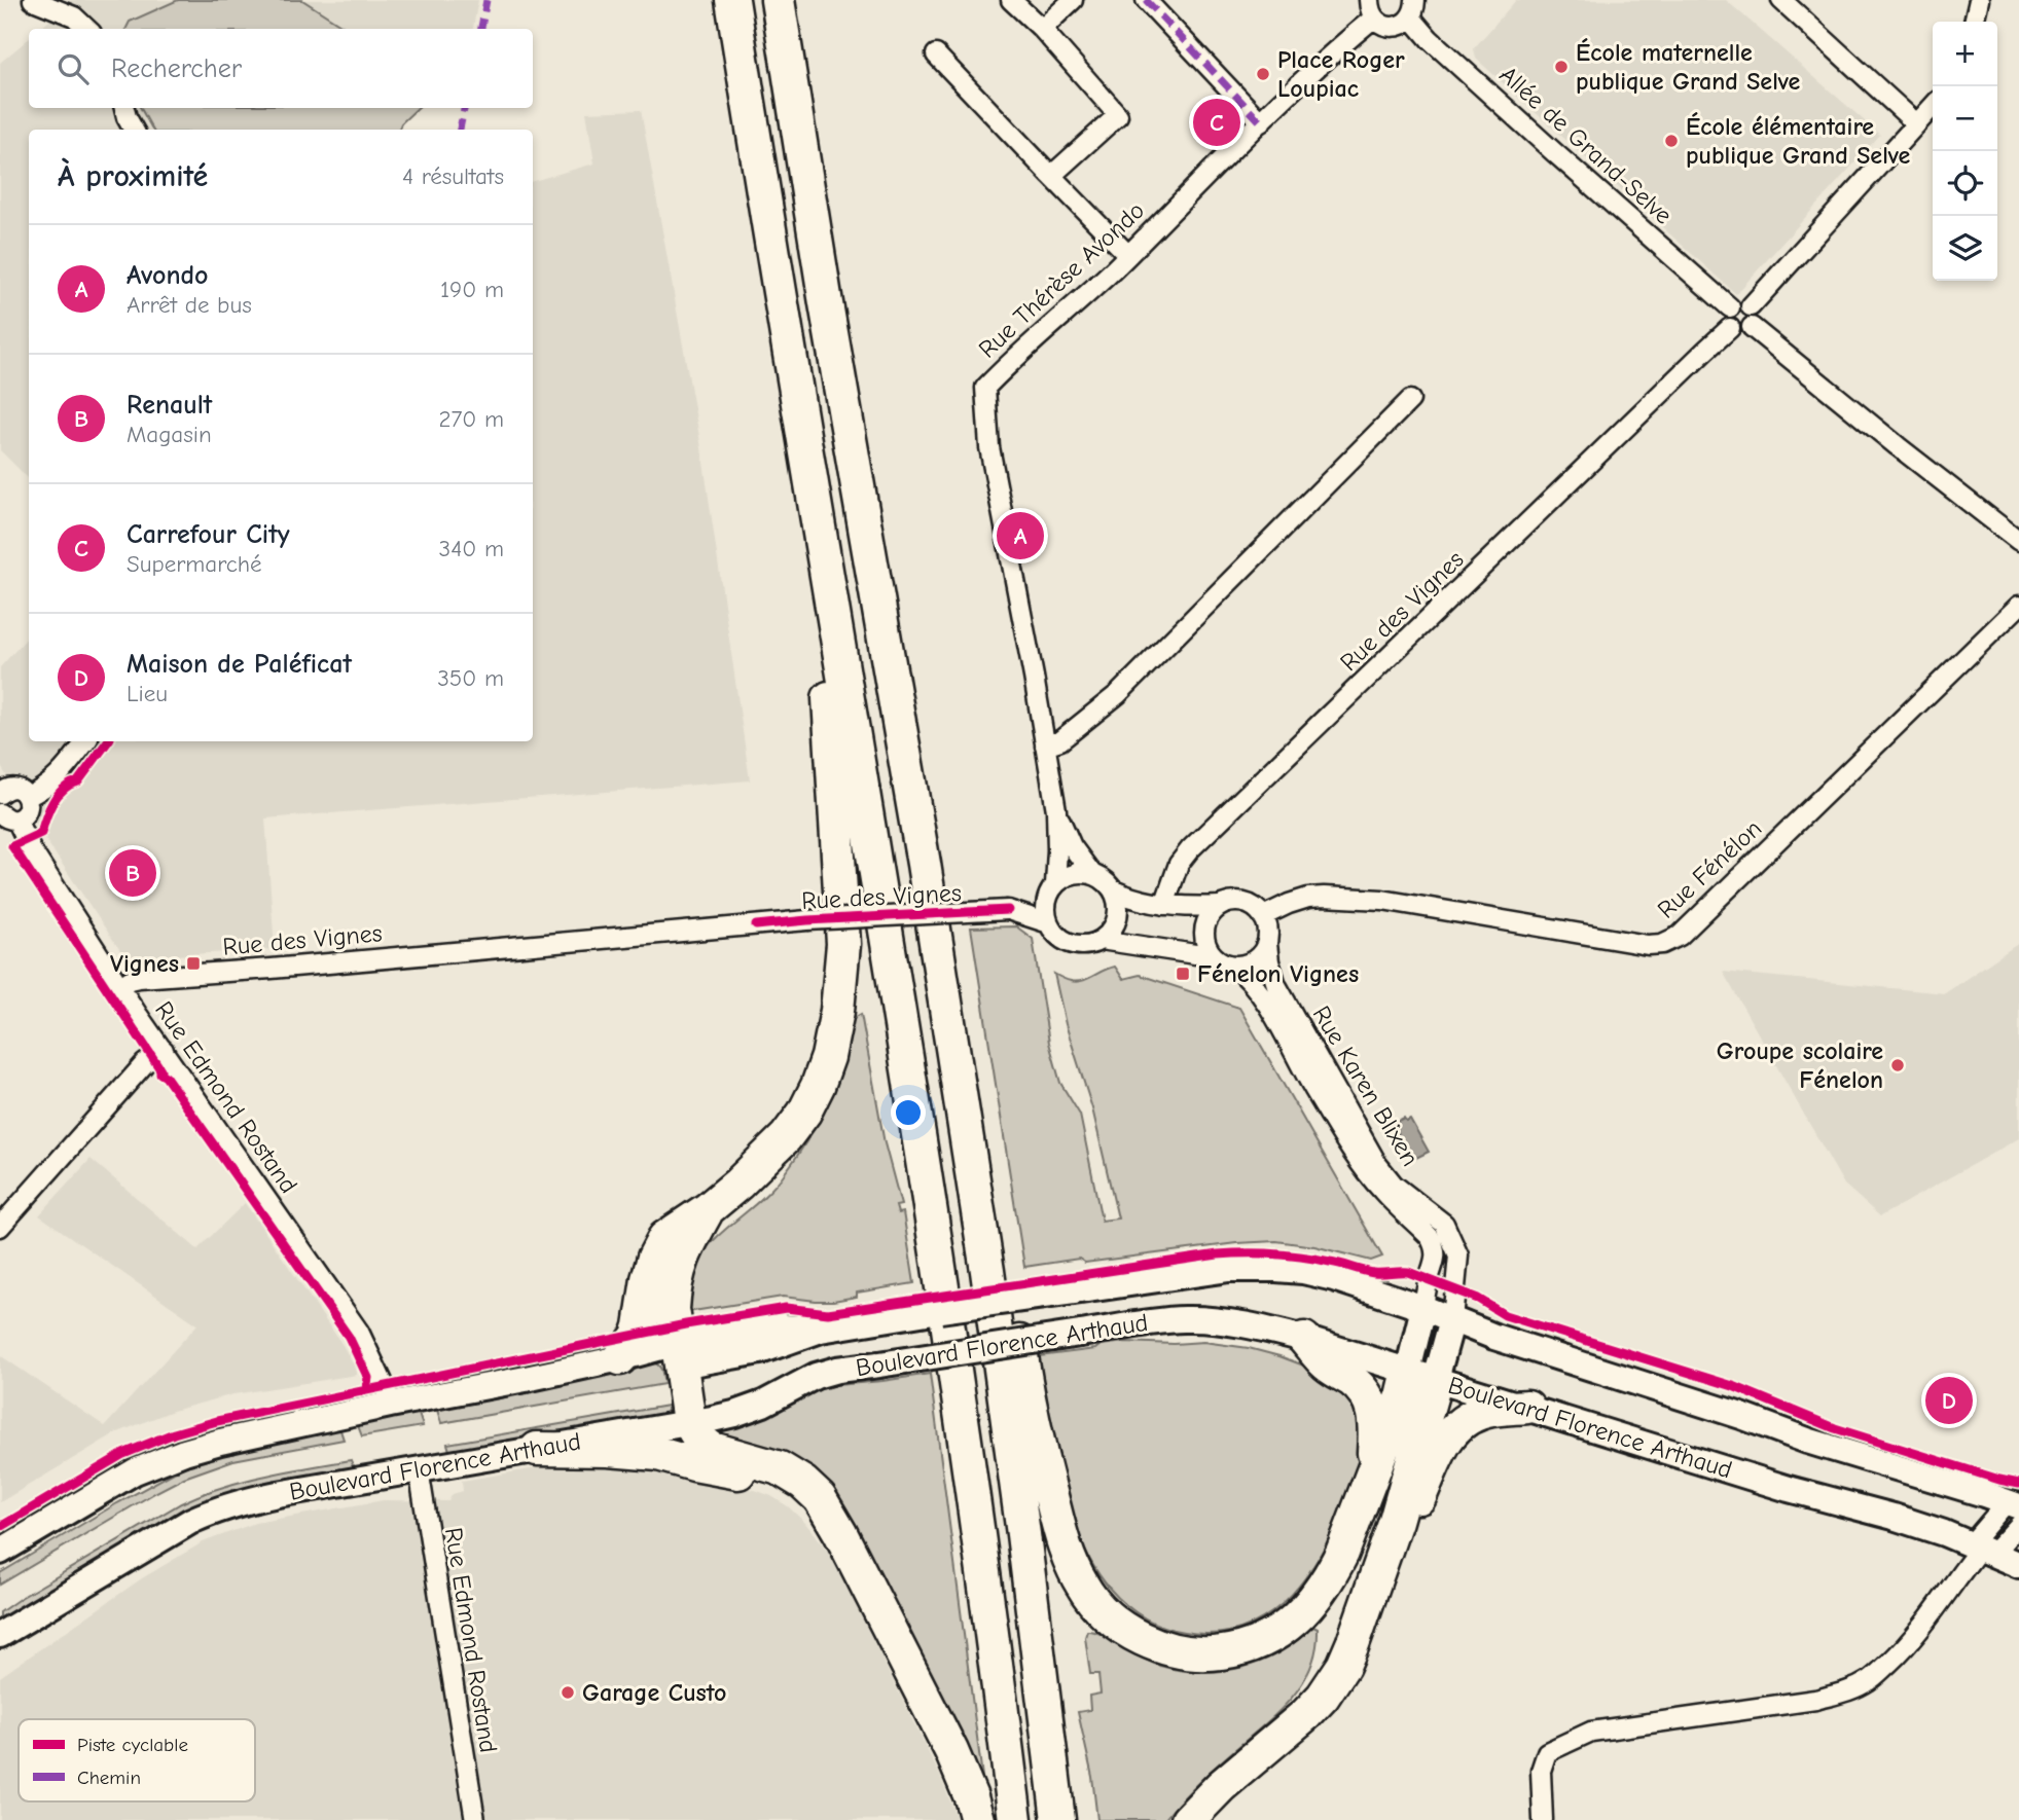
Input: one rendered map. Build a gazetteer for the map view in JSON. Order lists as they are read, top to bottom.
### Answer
{
  "streets": {
    "main road": ["Boulevard Florence Arthaud"],
    "street": [
      "Allée de Grand-Selve",
      "Rue Thérèse Avondo",
      "Rue des Vignes",
      "Rue Fénélon",
      "Rue Karen Blixen",
      "Rue Edmond Rostand"
    ]
  },
  "crossings": [
    ["Allée de Grand-Selve", "Rue des Vignes"],
    ["Rue des Vignes", "Rue Edmond Rostand"],
    ["Rue Fénélon", "Rue Karen Blixen"],
    ["Rue Karen Blixen", "Boulevard Florence Arthaud"],
    ["Rue Edmond Rostand", "Boulevard Florence Arthaud"]
  ],
  "places": {
    "other": [
      "École maternelle publique Grand Selve",
      "Place Roger Loupiac",
      "École élémentaire publique Grand Selve",
      "Groupe scolaire Fénelon",
      "Garage Custo"
    ],
    "transit": ["Vignes", "Fénelon Vignes"]
  },
  "legend": ["Piste cyclable", "Chemin"],
  "page": {
    "map_buttons": ["+", "−"],
    "search": "Rechercher",
    "pins": [
      "C",
      "A",
      "B",
      "D"
    ],
    "heading": ["À proximité", "4 résultats"],
    "list": [
      {
        "mark": "A",
        "name": "Avondo",
        "note": "Arrêt de bus",
        "value": "190 m"
      },
      {
        "mark": "B",
        "name": "Renault",
        "note": "Magasin",
        "value": "270 m"
      },
      {
        "mark": "C",
        "name": "Carrefour City",
        "note": "Supermarché",
        "value": "340 m"
      },
      {
        "mark": "D",
        "name": "Maison de Paléficat",
        "note": "Lieu",
        "value": "350 m"
      }
    ]
  }
}
